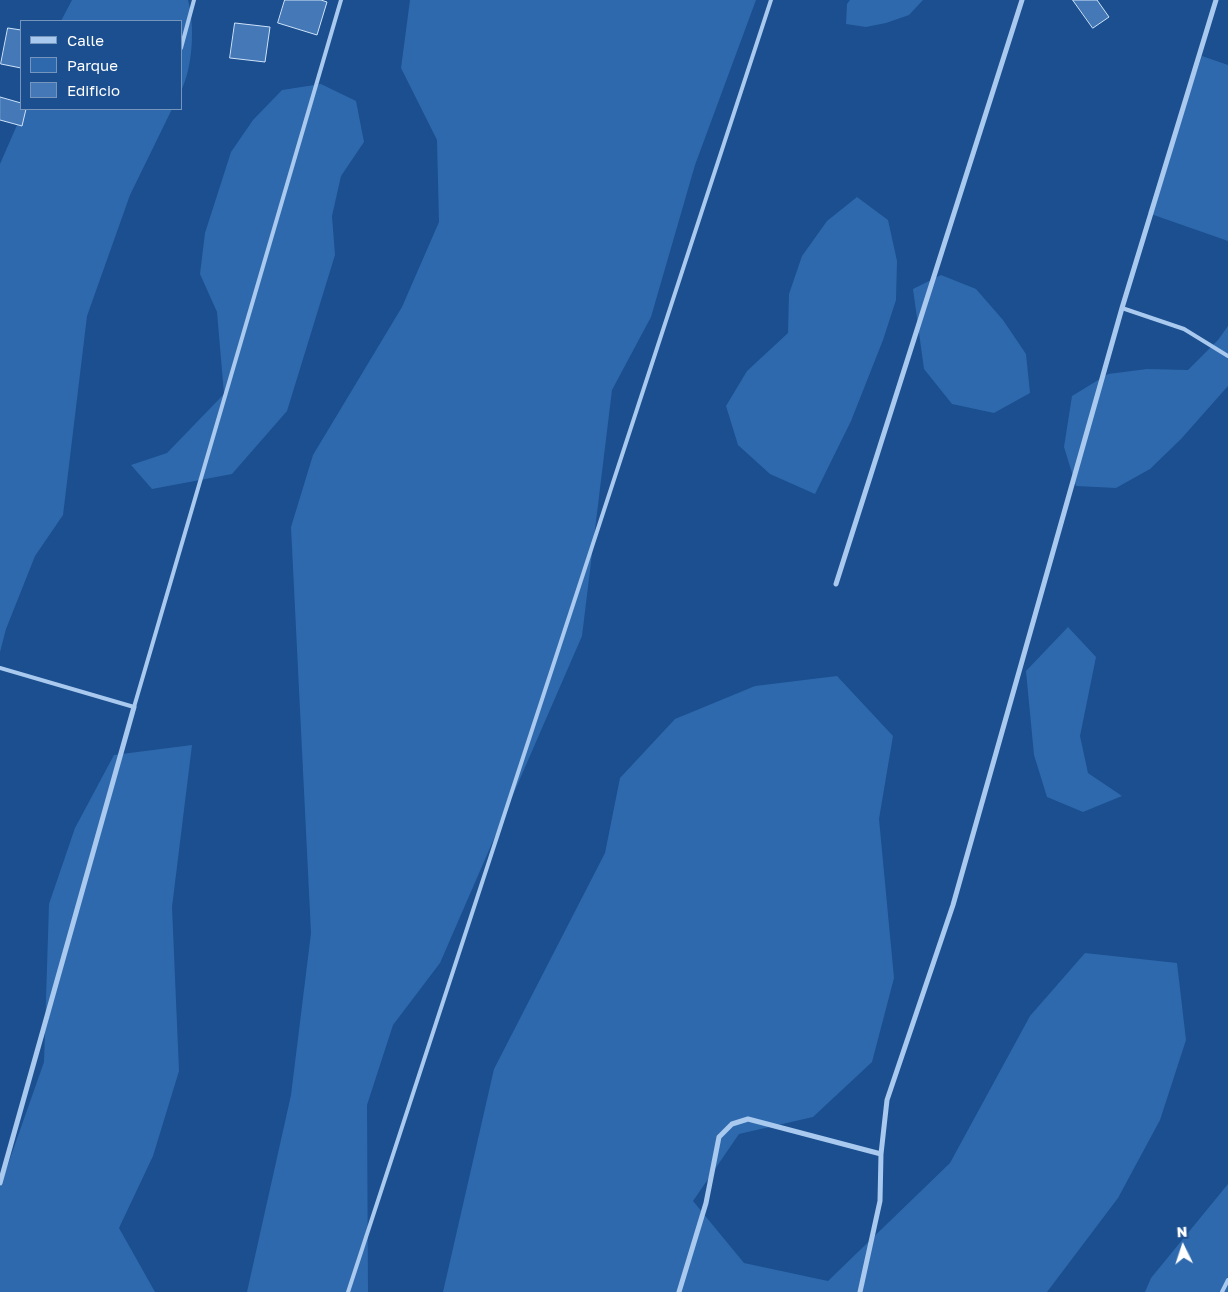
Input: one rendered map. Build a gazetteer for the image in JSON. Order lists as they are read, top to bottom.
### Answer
{
  "legend": ["Calle", "Parque", "Edificio"],
  "north": "top"
}
